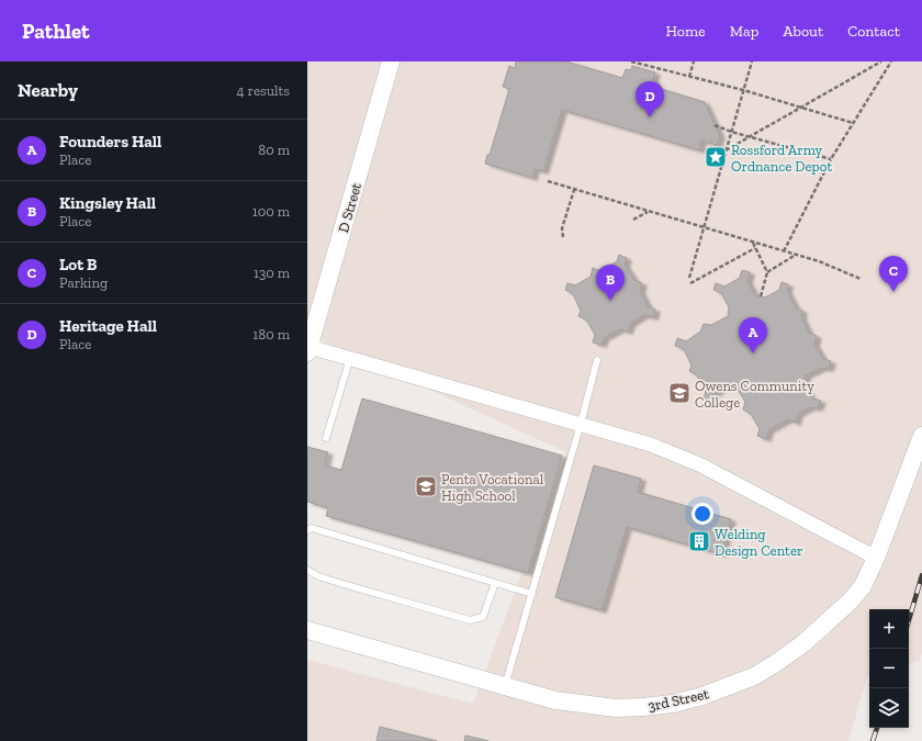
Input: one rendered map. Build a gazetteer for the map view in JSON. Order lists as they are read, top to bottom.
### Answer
{
  "streets": {
    "street": ["D Street", "3rd Street"]
  },
  "places": {
    "place": ["Rossford Army Ordnance Depot"],
    "school or university": ["Owens Community College", "Penta Vocational High School"],
    "building": ["Welding Design Center"]
  },
  "page": {
    "header": "Pathlet",
    "nav": [
      "Home",
      "Map",
      "About",
      "Contact"
    ],
    "heading": ["Nearby", "4 results"],
    "pins": [
      "D",
      "C",
      "B",
      "A"
    ],
    "list": [
      {
        "mark": "A",
        "name": "Founders Hall",
        "note": "Place",
        "value": "80 m"
      },
      {
        "mark": "B",
        "name": "Kingsley Hall",
        "note": "Place",
        "value": "100 m"
      },
      {
        "mark": "C",
        "name": "Lot B",
        "note": "Parking",
        "value": "130 m"
      },
      {
        "mark": "D",
        "name": "Heritage Hall",
        "note": "Place",
        "value": "180 m"
      }
    ],
    "map_buttons": ["+", "−"]
  }
}
